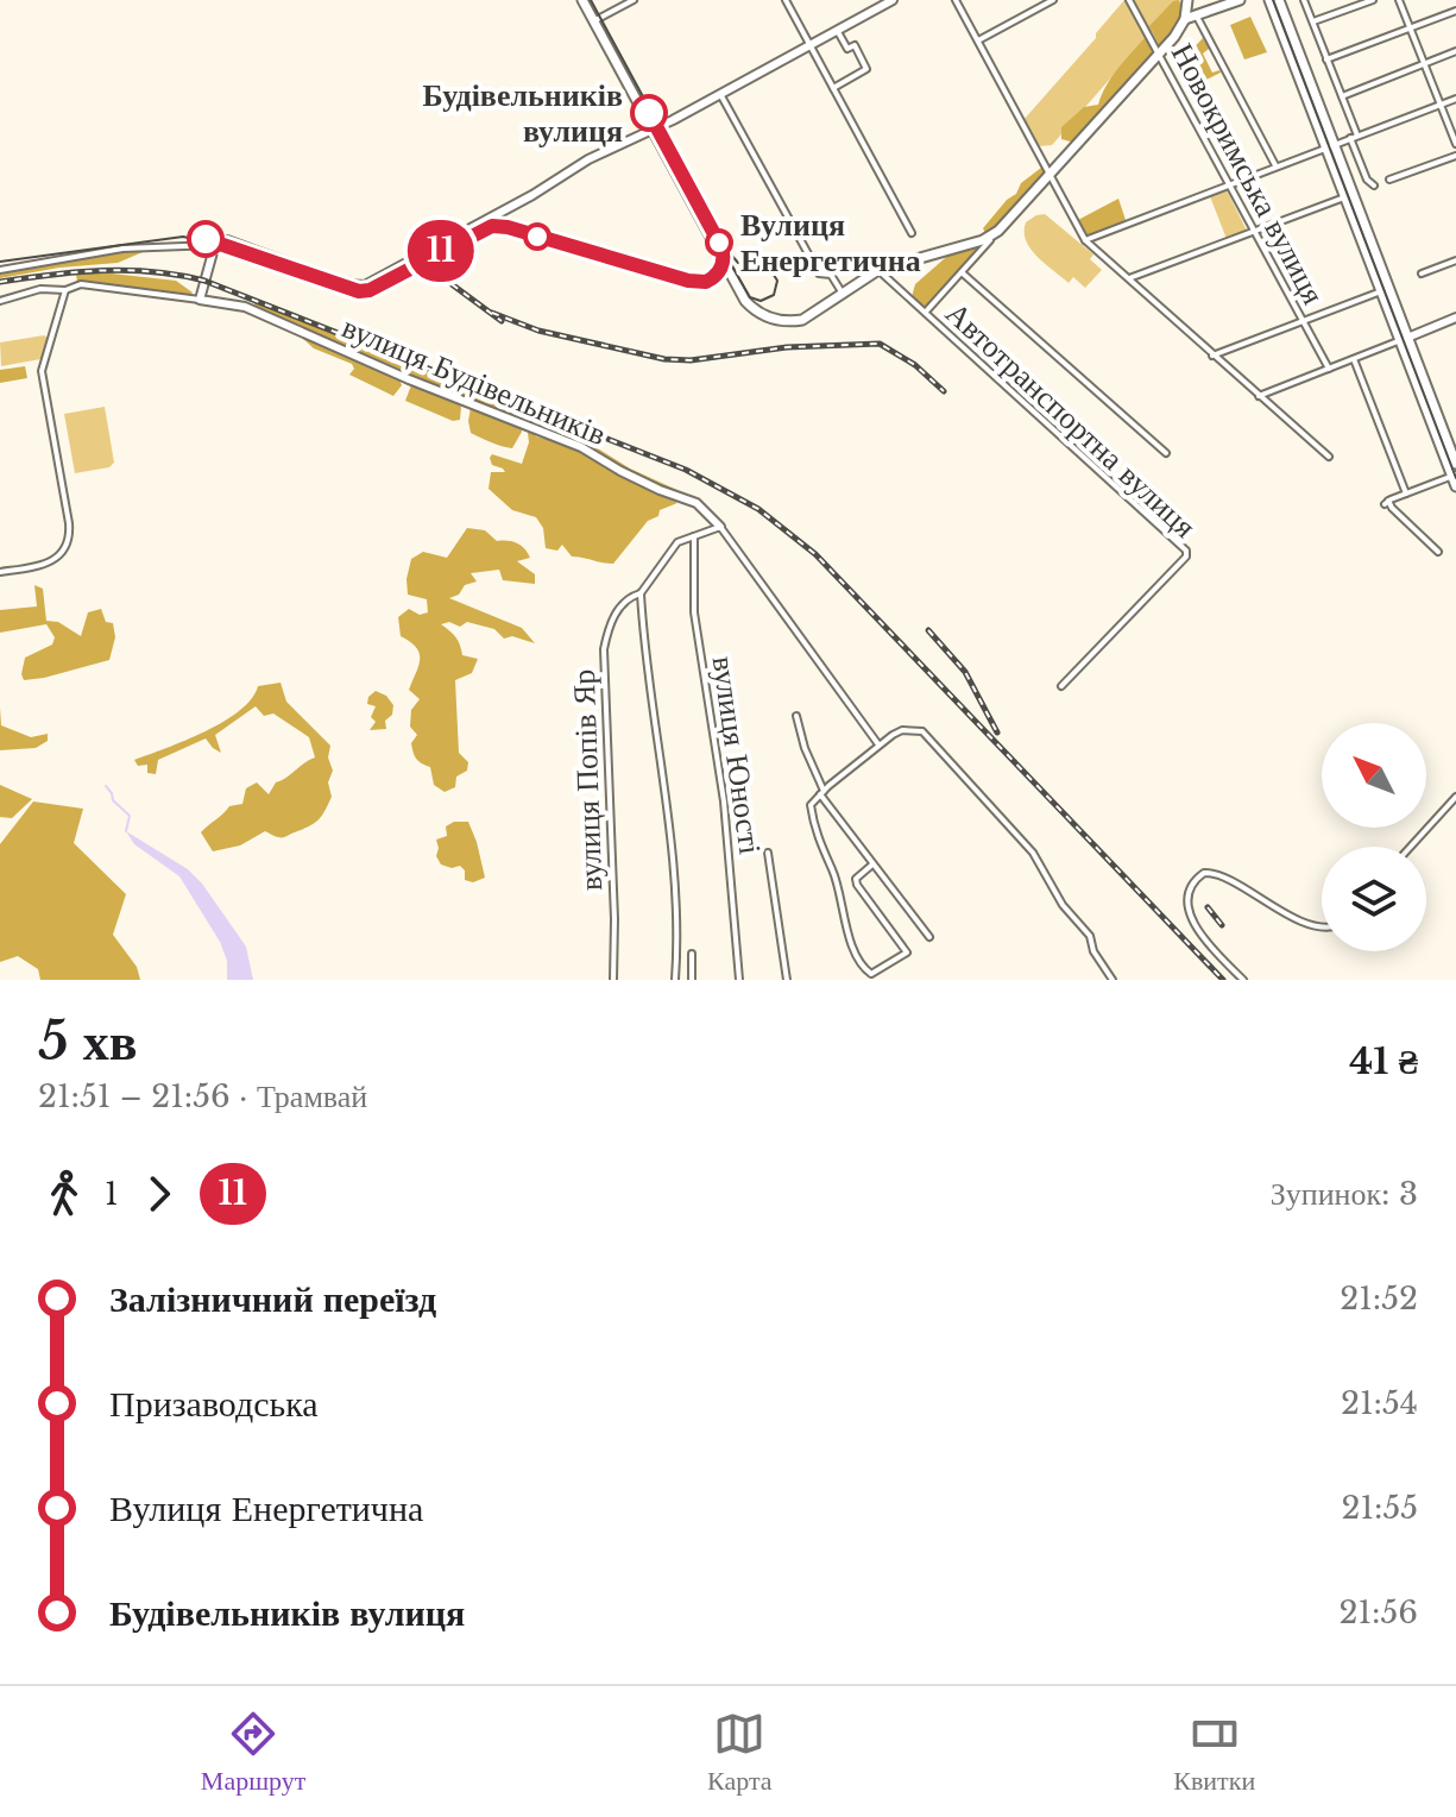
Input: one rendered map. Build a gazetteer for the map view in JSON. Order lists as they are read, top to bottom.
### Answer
{
  "streets": {
    "street": [
      "Новокримська вулиця",
      "вулиця Будівельників",
      "Автотранспортна вулиця",
      "вулиця Юності",
      "вулиця Попів Яр"
    ]
  },
  "crossings": [
    ["вулиця Юності", "вулиця Попів Яр"]
  ],
  "places": ["Будівельників вулиця", "Вулиця Енергетична"],
  "lines": ["tram line 11"],
  "north": "top left",
  "page": {
    "on_map": "11",
    "heading": ["5 хв", "21:51 – 21:56 · Трамвай", "41 ₴"],
    "legs": ["1", "11", "Зупинок: 3"],
    "list": [
      {
        "name": "Залізничний переїзд",
        "value": "21:52"
      },
      {
        "name": "Призаводська",
        "value": "21:54"
      },
      {
        "name": "Вулиця Енергетична",
        "value": "21:55"
      },
      {
        "name": "Будівельників вулиця",
        "value": "21:56"
      }
    ],
    "tabs": ["Маршрут", "Карта", "Квитки"]
  }
}
